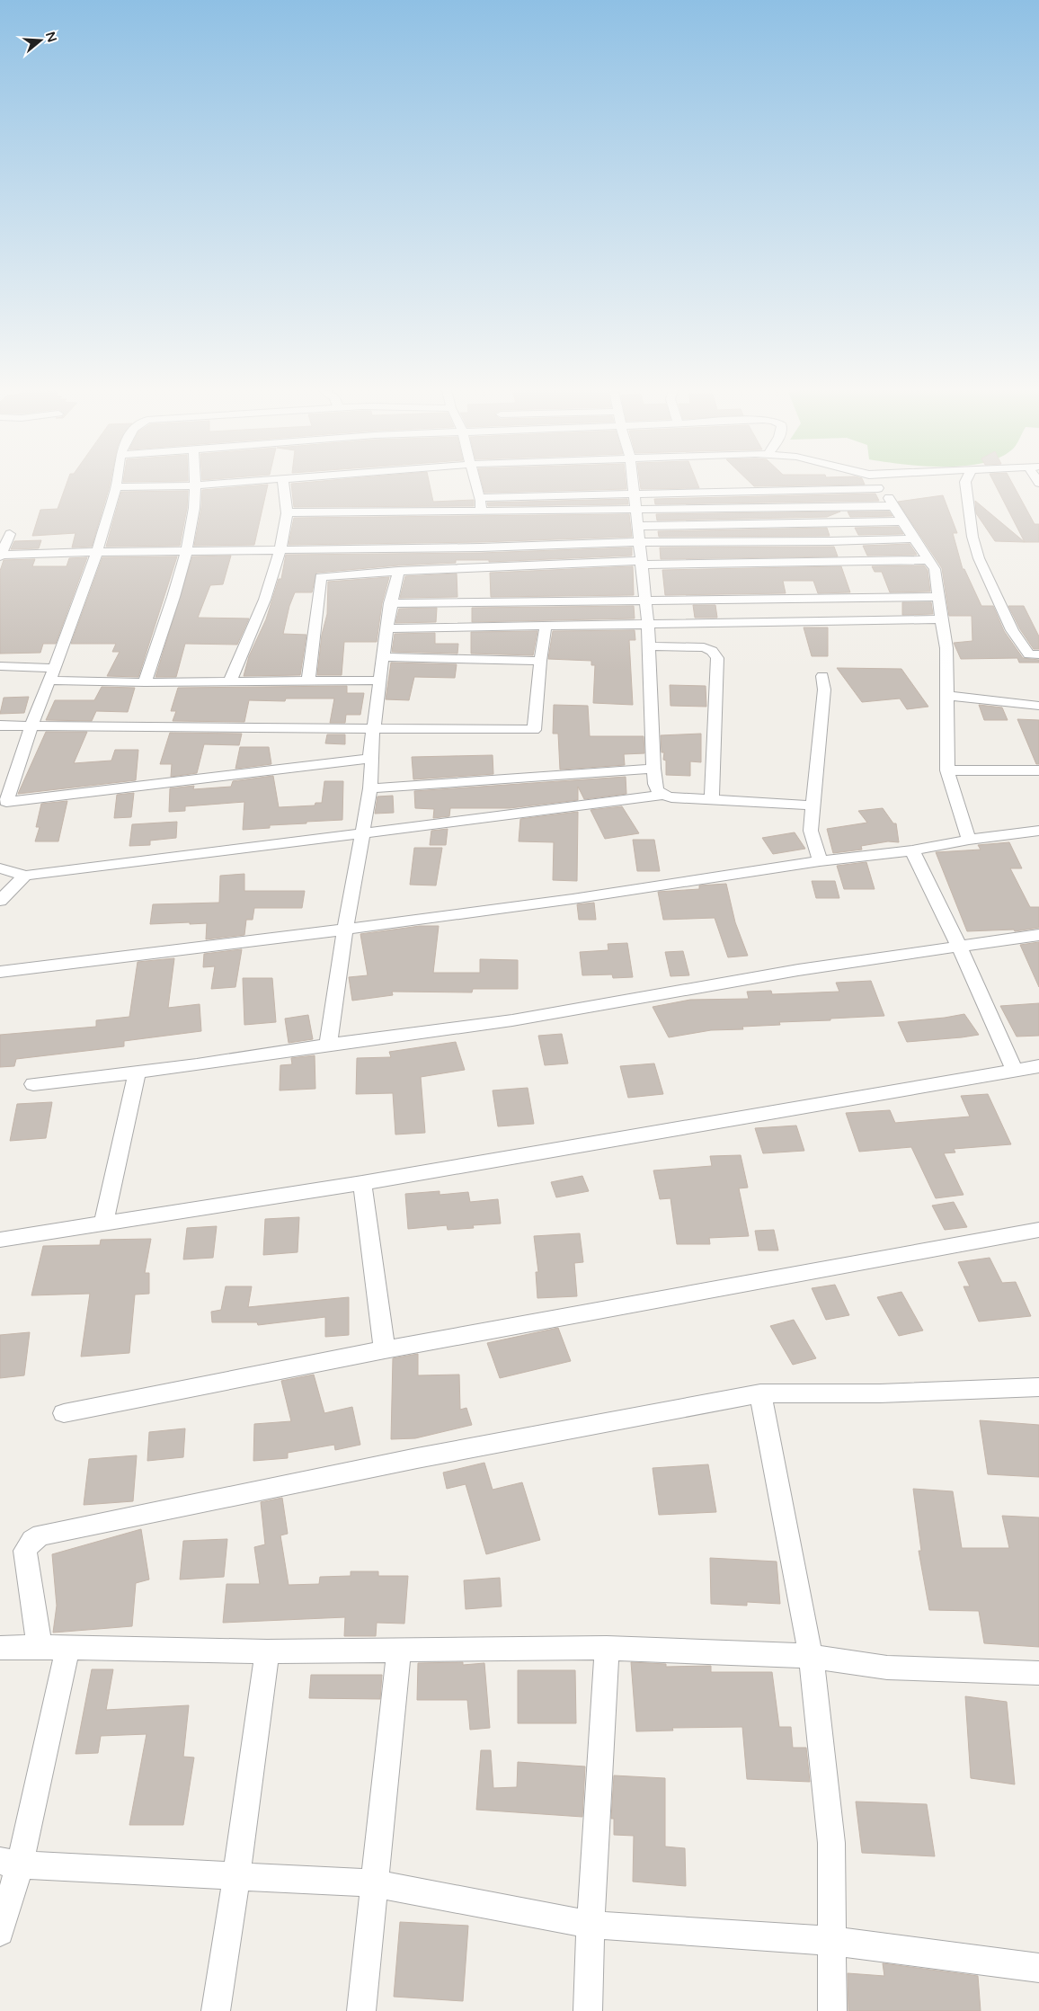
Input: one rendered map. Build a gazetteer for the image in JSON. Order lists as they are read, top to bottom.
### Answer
{
  "north": "right"
}
